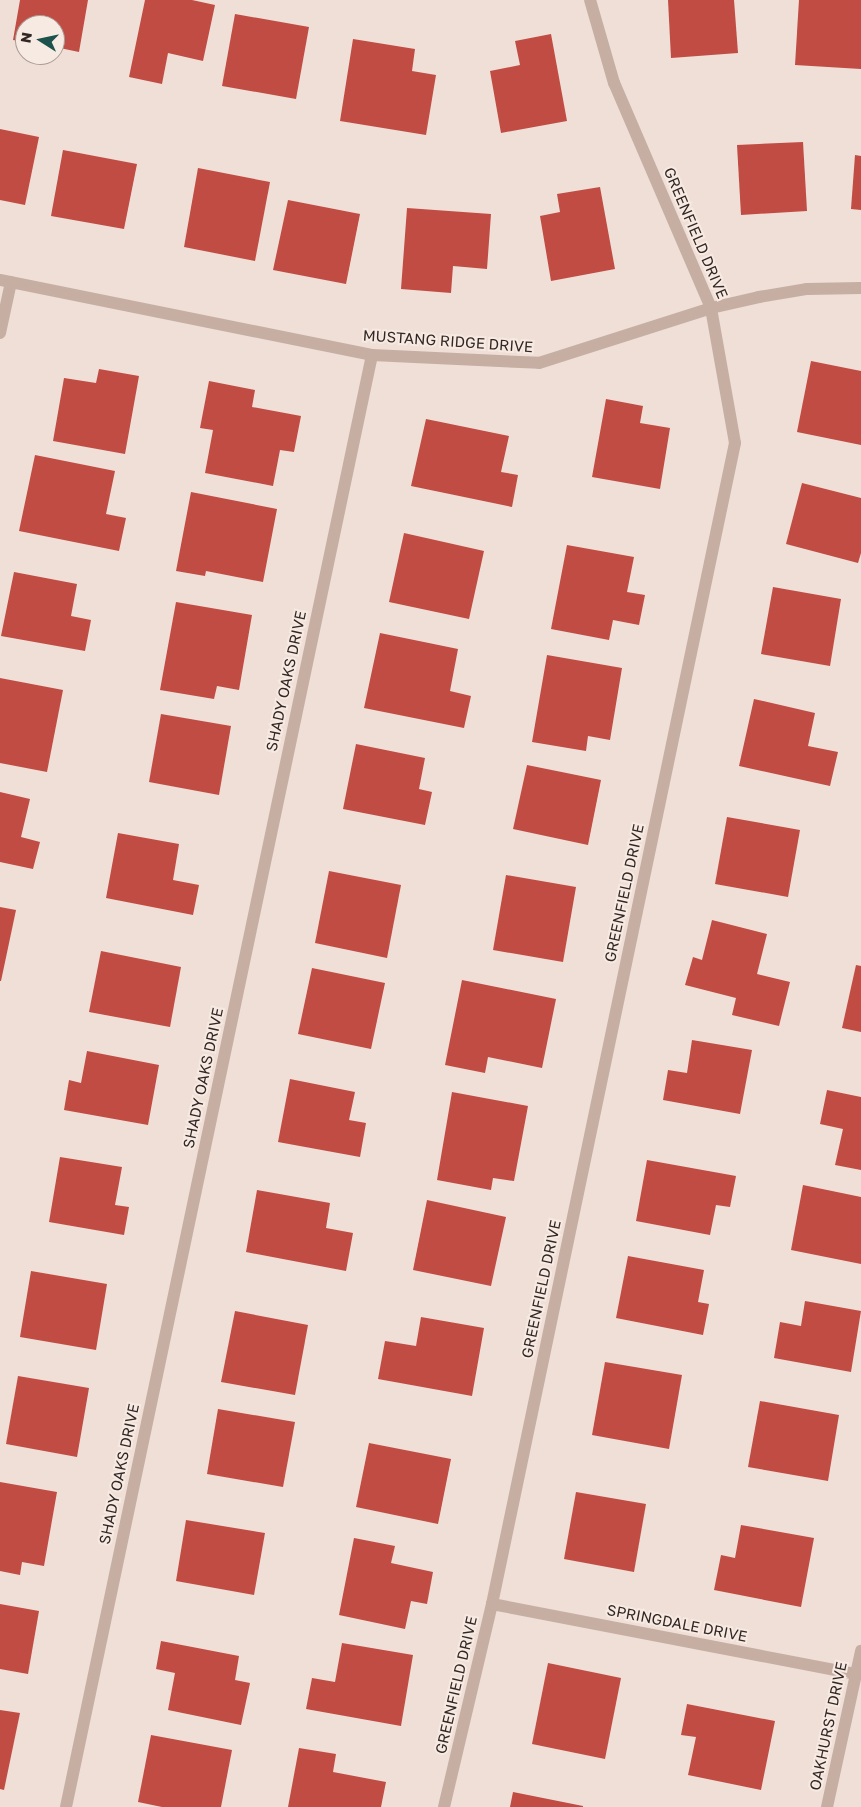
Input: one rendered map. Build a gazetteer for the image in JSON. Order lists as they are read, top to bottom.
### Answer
{
  "streets": {
    "street": [
      "GREENFIELD DRIVE",
      "MUSTANG RIDGE DRIVE",
      "SHADY OAKS DRIVE",
      "SPRINGDALE DRIVE",
      "OAKHURST DRIVE"
    ]
  },
  "crossings": [
    ["GREENFIELD DRIVE", "MUSTANG RIDGE DRIVE"],
    ["GREENFIELD DRIVE", "SPRINGDALE DRIVE"],
    ["MUSTANG RIDGE DRIVE", "SHADY OAKS DRIVE"],
    ["SPRINGDALE DRIVE", "OAKHURST DRIVE"]
  ],
  "north": "left"
}
